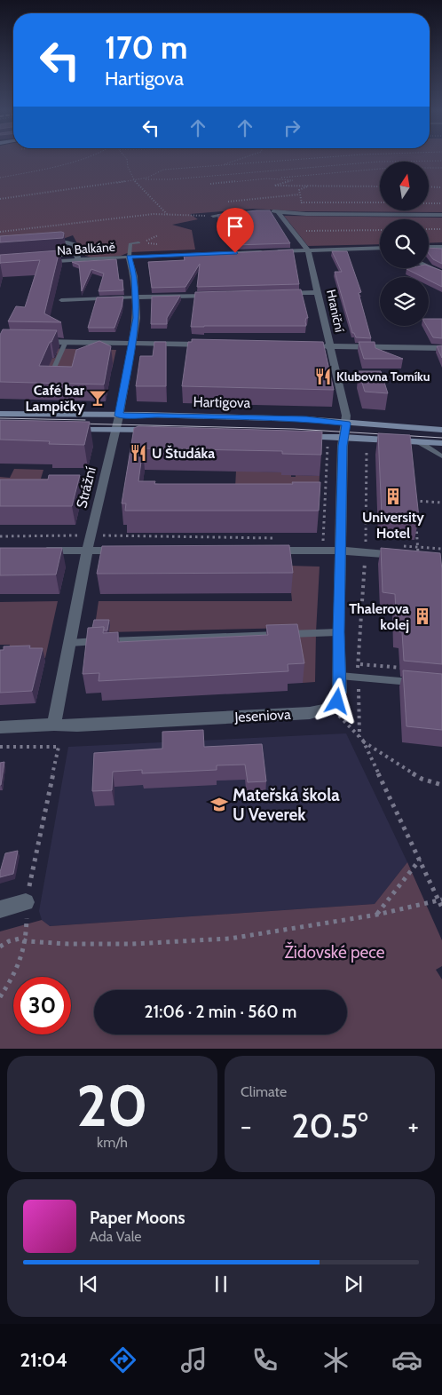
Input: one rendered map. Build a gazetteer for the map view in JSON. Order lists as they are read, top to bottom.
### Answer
{
  "streets": {
    "main road": ["Hartigova"],
    "street": [
      "Na Balkáně",
      "Hraniční",
      "Strážní",
      "Jeseniova"
    ]
  },
  "crossings": [
    ["Na Balkáně", "Strážní"],
    ["Hraniční", "Hartigova"],
    ["Hartigova", "Strážní"],
    ["Strážní", "Jeseniova"]
  ],
  "parks": ["Židovské pece"],
  "places": {
    "restaurant": ["Klubovna Tomíku", "U Študáka"],
    "bar": ["Café bar Lampičky"],
    "building": ["University Hotel", "Thalerova kolej"],
    "school or university": ["Mateřská škola U Veverek"]
  },
  "north": "top",
  "page": {
    "turn": ["170 m", "Hartigova"],
    "limit": "30",
    "trip": "21:06 · 2 min · 560 m",
    "tile": [
      ["20", "km/h"],
      "Climate"
    ],
    "heat": ["−", "20.5°", "+"],
    "song": ["Paper Moons", "Ada Vale"],
    "tabs": "21:04"
  }
}
